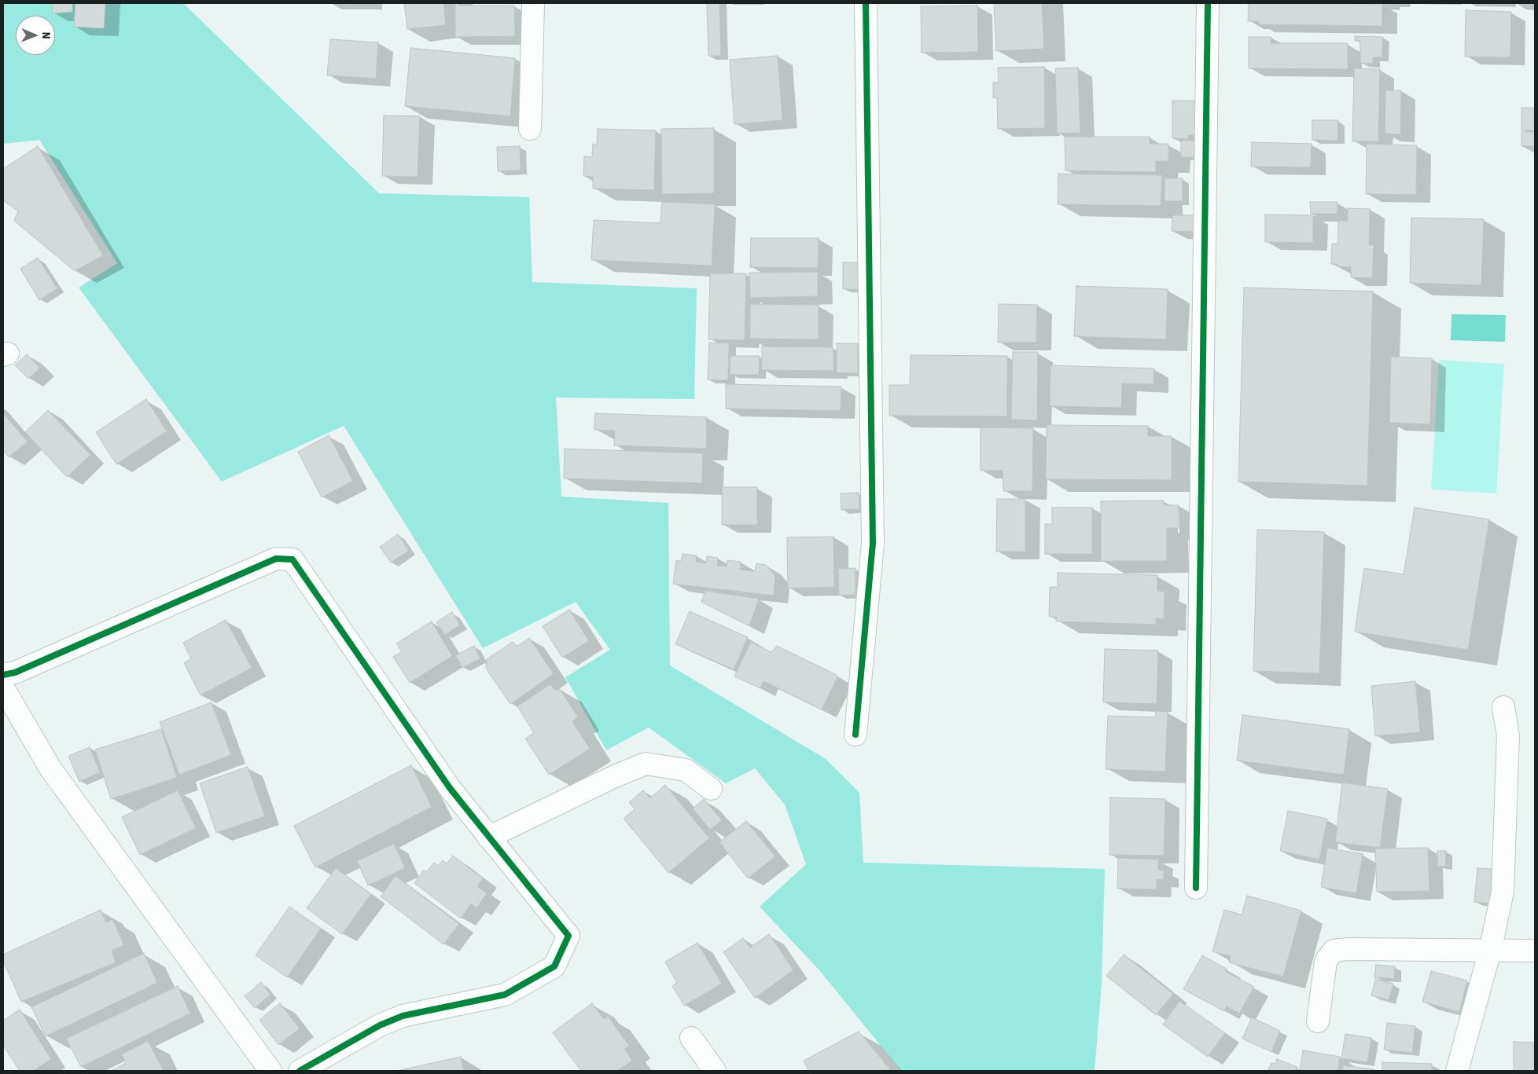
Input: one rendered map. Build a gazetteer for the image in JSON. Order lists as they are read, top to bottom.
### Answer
{
  "north": "right"
}
